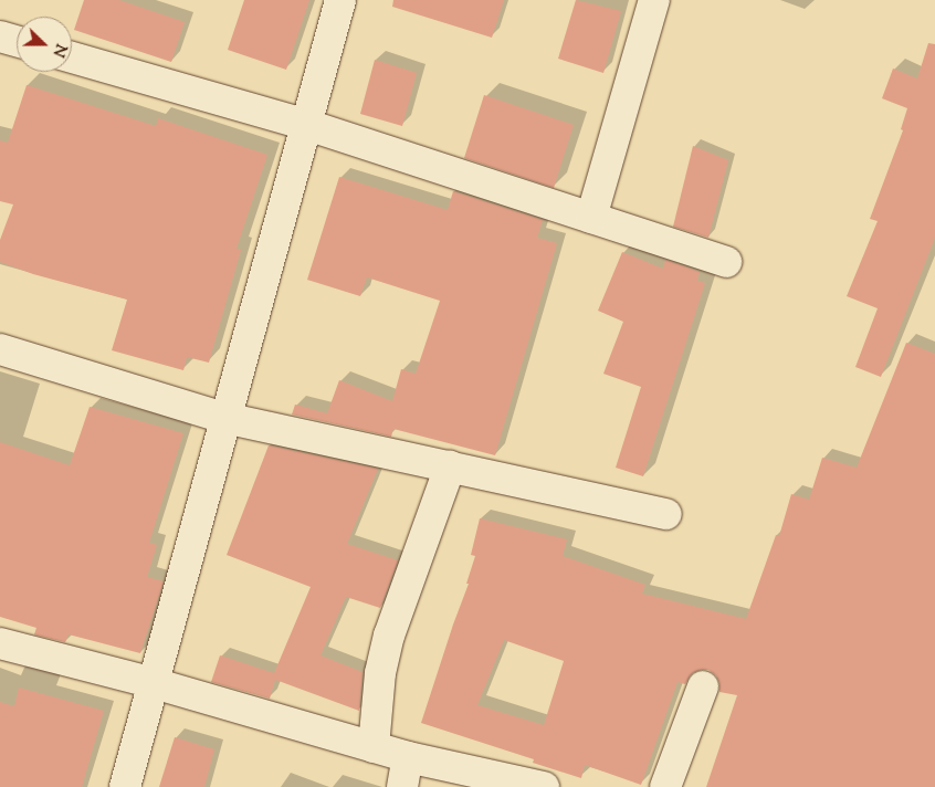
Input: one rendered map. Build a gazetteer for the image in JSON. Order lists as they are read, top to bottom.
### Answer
{
  "north": "right"
}
